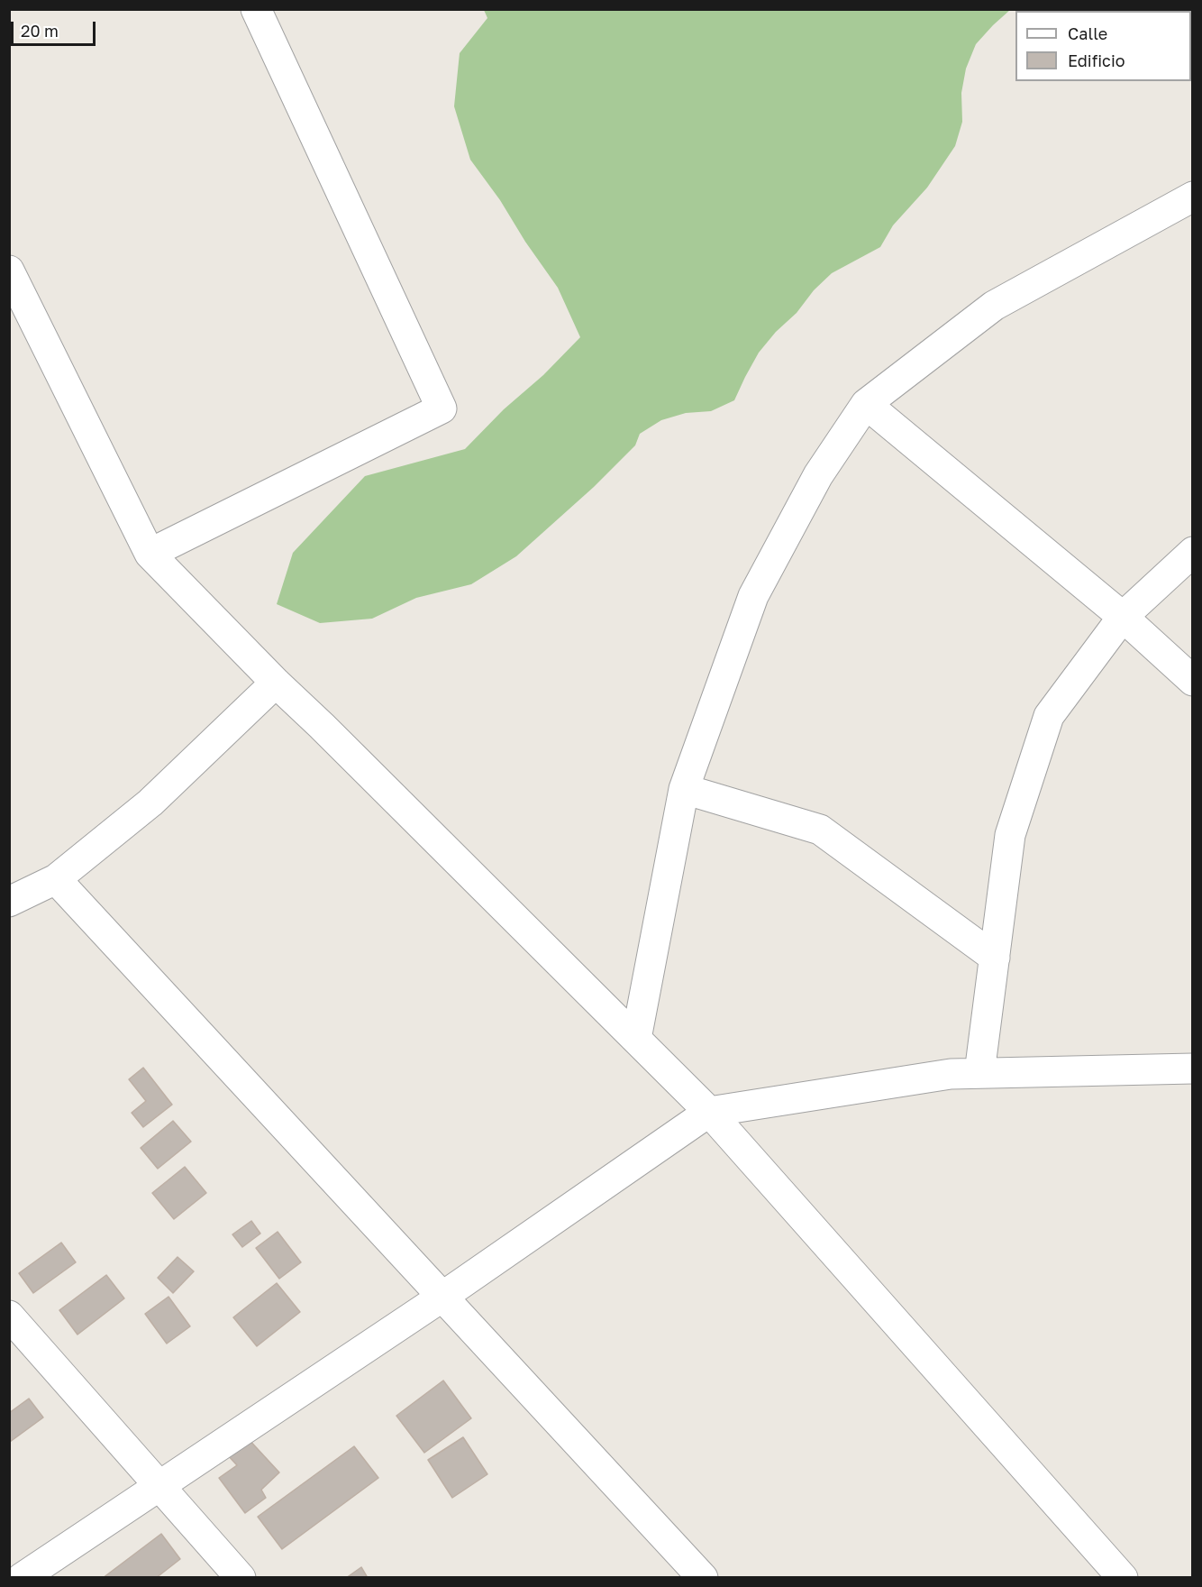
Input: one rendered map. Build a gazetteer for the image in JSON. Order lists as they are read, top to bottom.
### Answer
{
  "legend": ["Calle", "Edificio"],
  "scale_bar": "20 m"
}
